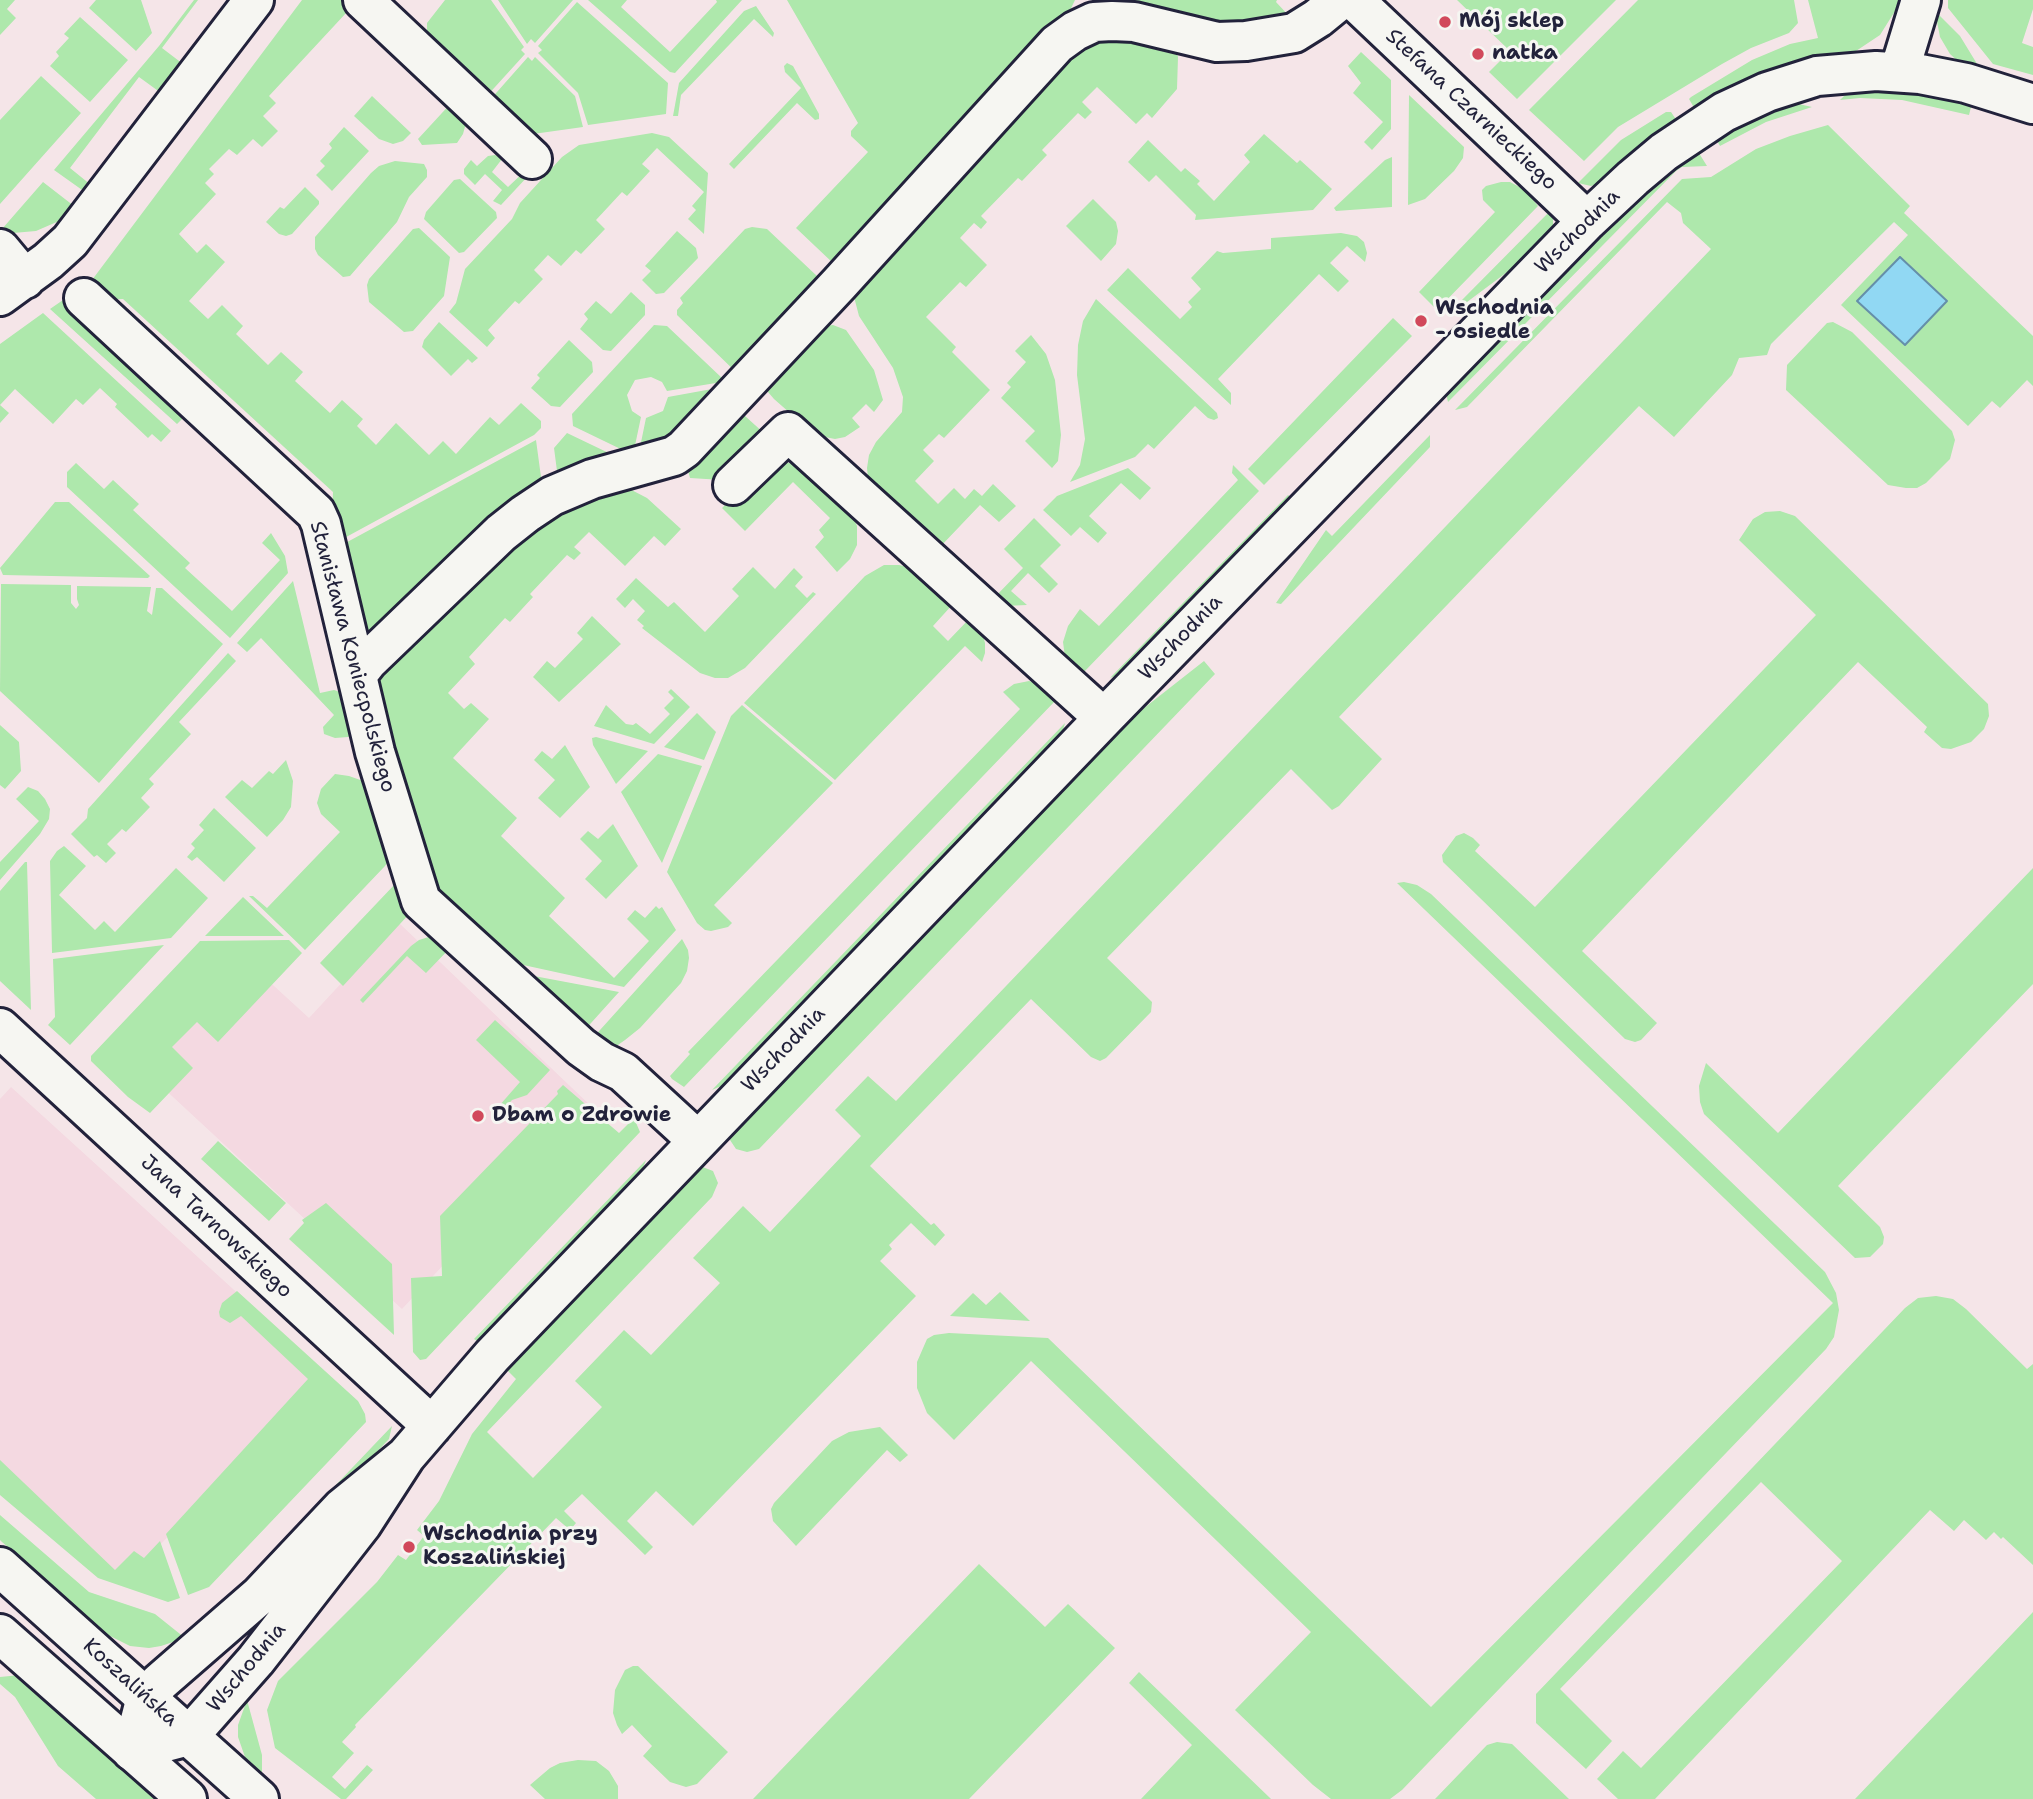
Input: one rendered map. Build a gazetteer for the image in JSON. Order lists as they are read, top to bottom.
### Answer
{
  "streets": {
    "street": [
      "Stefana Czarnieckiego",
      "Wschodnia",
      "Stanisława Koniecpolskiego",
      "Jana Tarnowskiego",
      "Koszalińska"
    ]
  },
  "crossings": [
    ["Stefana Czarnieckiego", "Wschodnia"],
    ["Wschodnia", "Stanisława Koniecpolskiego"],
    ["Wschodnia", "Jana Tarnowskiego"],
    ["Wschodnia", "Koszalińska"]
  ],
  "places": [
    "Mój sklep",
    "natka",
    "Wschodnia - osiedle",
    "Dbam o Zdrowie",
    "Wschodnia przy Koszalińskiej"
  ]
}
